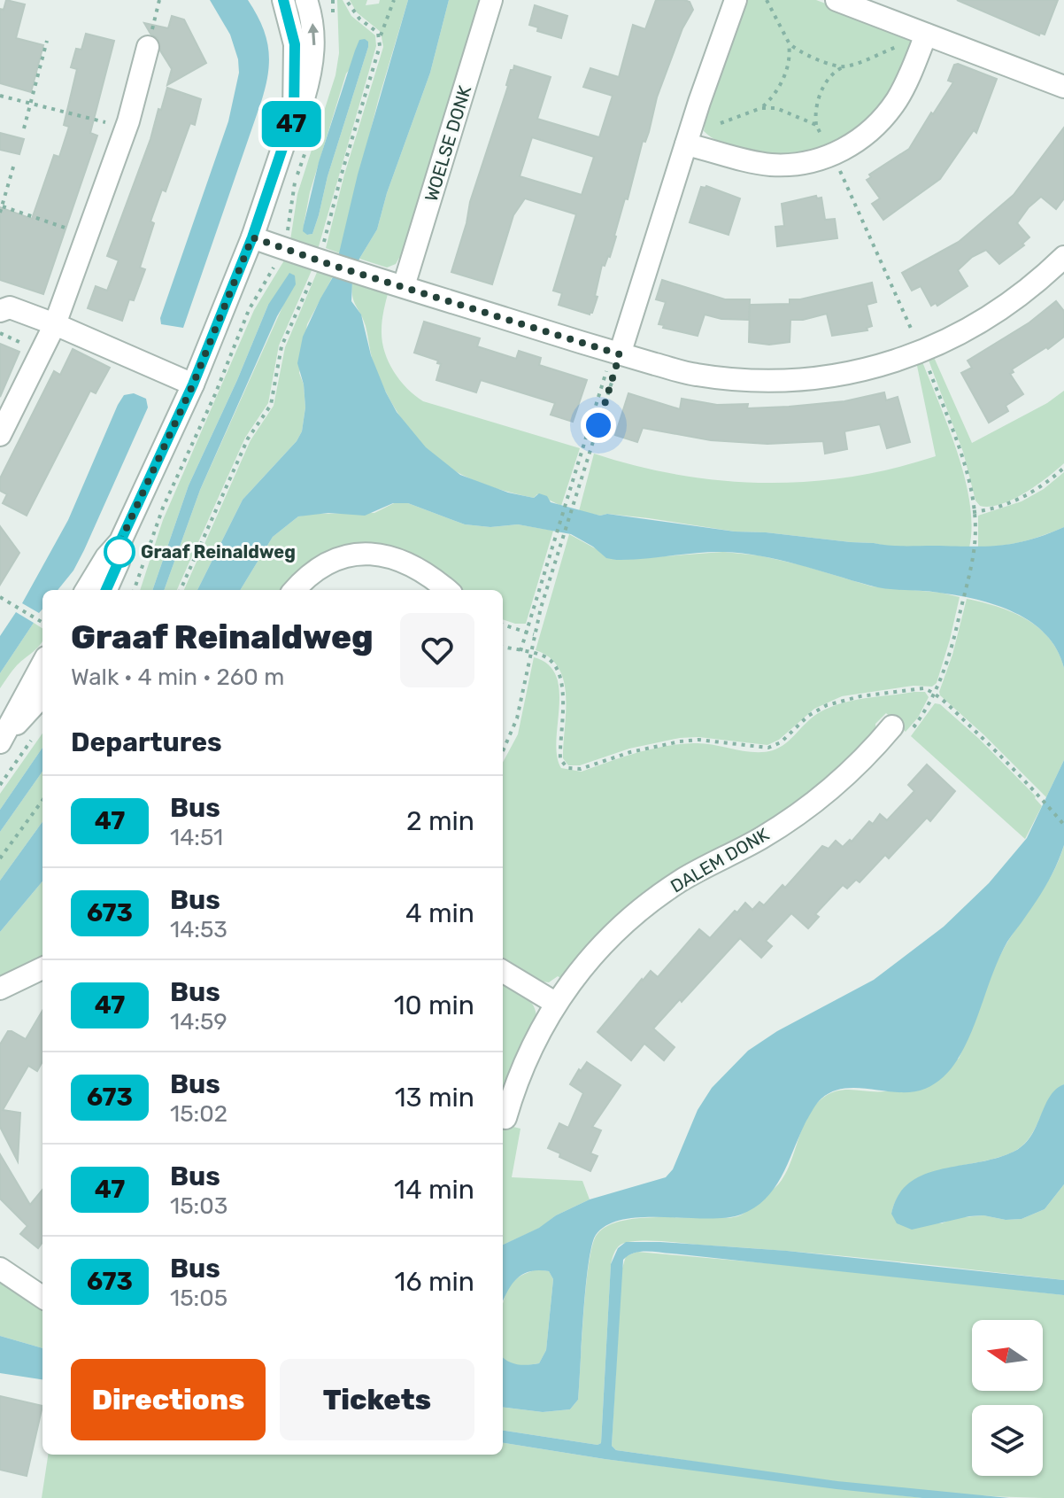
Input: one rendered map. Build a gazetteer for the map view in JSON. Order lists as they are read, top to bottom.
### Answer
{
  "streets": {
    "street": ["WOELSE DONK", "DALEM DONK"]
  },
  "places": ["Graaf Reinaldweg"],
  "lines": ["bus line 47"],
  "north": "left",
  "page": {
    "on_map": "47",
    "heading": [
      ["Graaf Reinaldweg", "Walk · 4 min · 260 m"],
      "Departures"
    ],
    "list": [
      {
        "mark": "47",
        "name": "Bus",
        "note": "14:51",
        "value": "2 min"
      },
      {
        "mark": "673",
        "name": "Bus",
        "note": "14:53",
        "value": "4 min"
      },
      {
        "mark": "47",
        "name": "Bus",
        "note": "14:59",
        "value": "10 min"
      },
      {
        "mark": "673",
        "name": "Bus",
        "note": "15:02",
        "value": "13 min"
      },
      {
        "mark": "47",
        "name": "Bus",
        "note": "15:03",
        "value": "14 min"
      },
      {
        "mark": "673",
        "name": "Bus",
        "note": "15:05",
        "value": "16 min"
      }
    ],
    "buttons": ["Directions", "Tickets"]
  }
}
